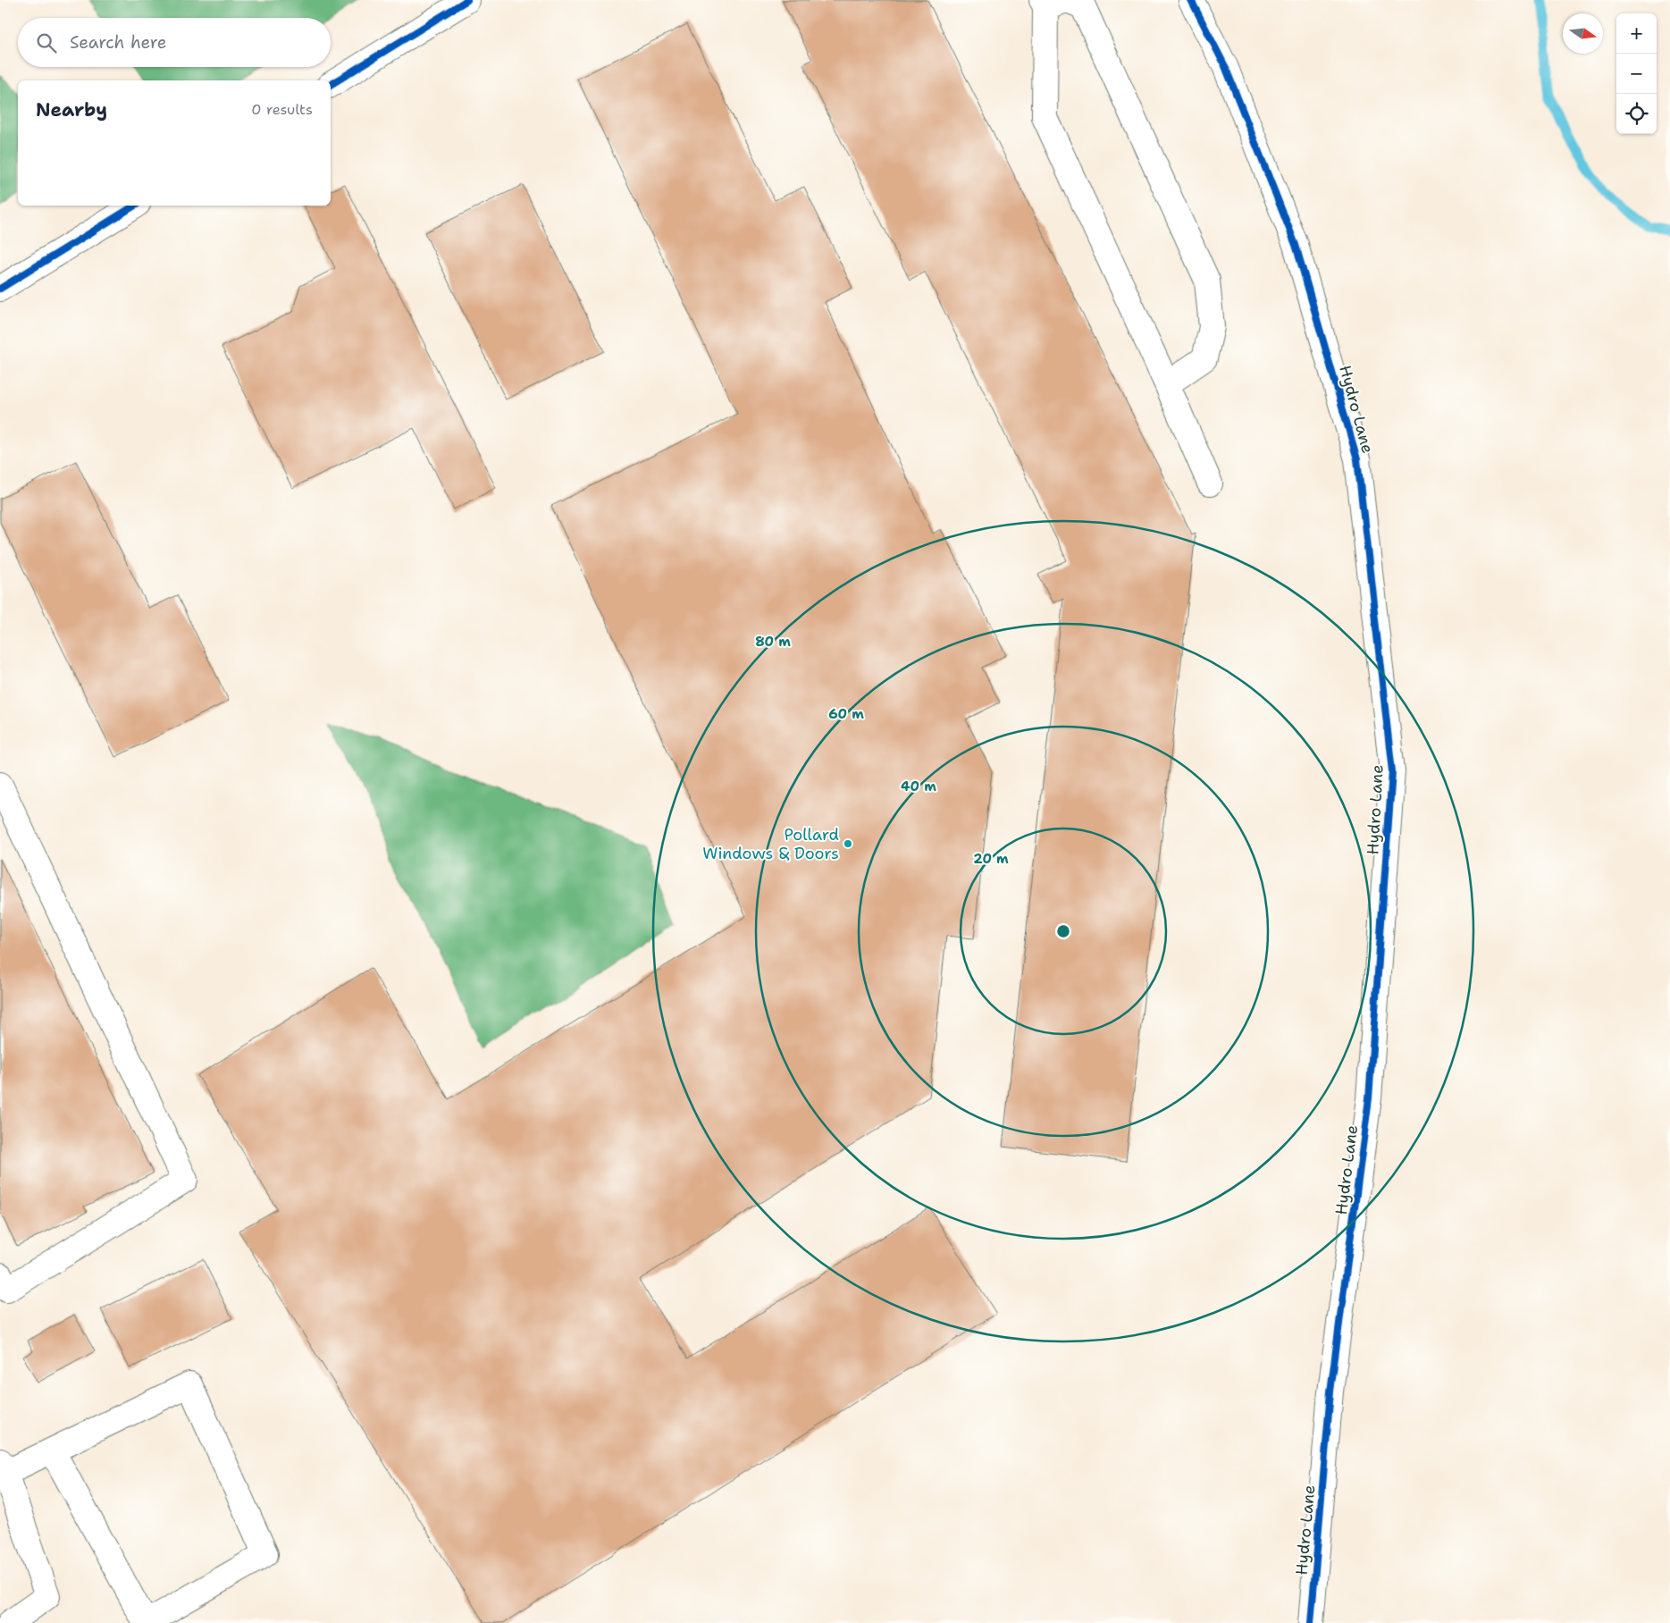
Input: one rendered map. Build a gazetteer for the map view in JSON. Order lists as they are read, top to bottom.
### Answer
{
  "streets": {
    "street": ["Hydro Lane"]
  },
  "places": ["Pollard Windows & Doors"],
  "north": "right",
  "page": {
    "map_buttons": ["+", "−"],
    "search": "Search here",
    "heading": ["Nearby", "0 results"]
  },
  "rings": [
    "80 m",
    "60 m",
    "40 m",
    "20 m"
  ]
}
